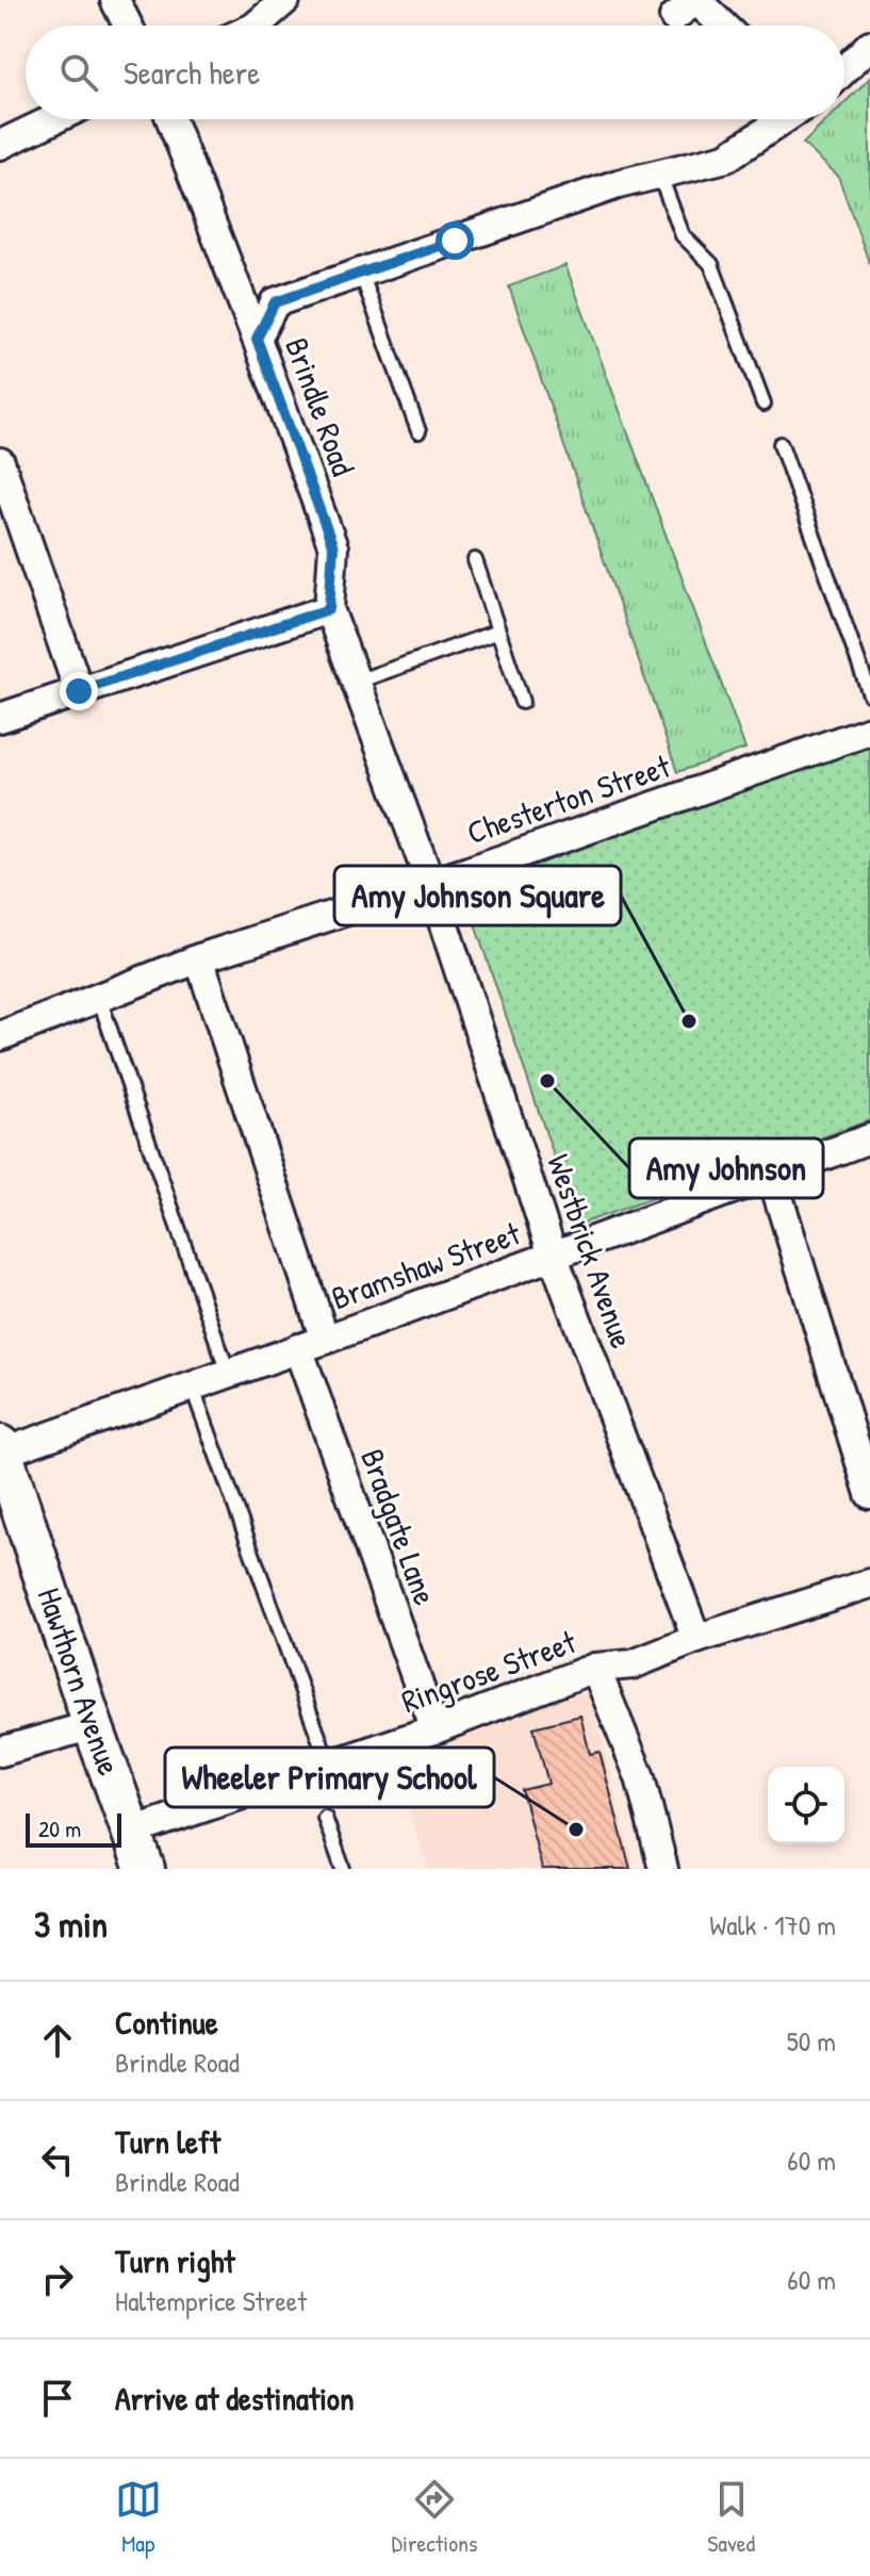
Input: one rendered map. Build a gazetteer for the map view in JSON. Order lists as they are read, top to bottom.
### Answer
{
  "streets": {
    "street": [
      "Brindle Road",
      "Chesterton Street",
      "Westbrick Avenue",
      "Bramshaw Street",
      "Bradgate Lane",
      "Ringrose Street",
      "Hawthorn Avenue"
    ]
  },
  "crossings": [
    ["Brindle Road", "Chesterton Street"],
    ["Brindle Road", "Westbrick Avenue"],
    ["Chesterton Street", "Westbrick Avenue"],
    ["Chesterton Street", "Bradgate Lane"],
    ["Westbrick Avenue", "Bramshaw Street"],
    ["Westbrick Avenue", "Ringrose Street"],
    ["Bramshaw Street", "Bradgate Lane"],
    ["Bramshaw Street", "Hawthorn Avenue"],
    ["Bradgate Lane", "Ringrose Street"],
    ["Ringrose Street", "Hawthorn Avenue"]
  ],
  "places": ["Amy Johnson Square", "Amy Johnson", "Wheeler Primary School"],
  "scale_bar": "20 m",
  "page": {
    "search": "Search here",
    "scale": "20 m",
    "heading": ["3 min", "Walk · 170 m"],
    "list": [
      ["Continue", "Brindle Road", "50 m"],
      ["Turn left", "Brindle Road", "60 m"],
      ["Turn right", "Haltemprice Street", "60 m"],
      "Arrive at destination"
    ],
    "nav": ["Map", "Directions", "Saved"]
  }
}
